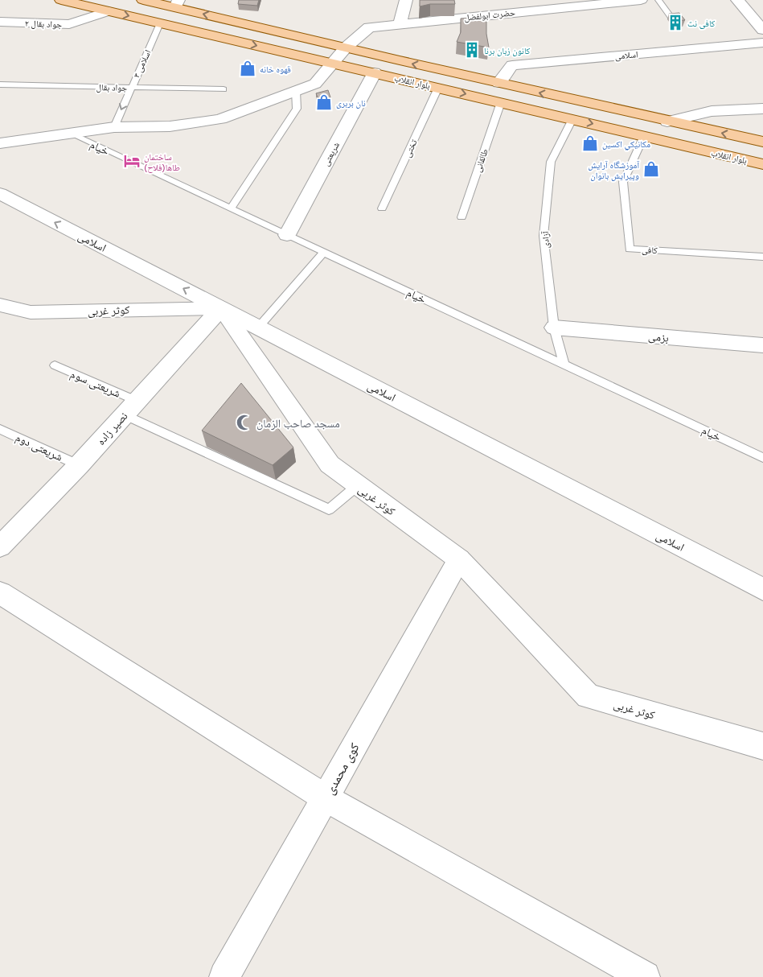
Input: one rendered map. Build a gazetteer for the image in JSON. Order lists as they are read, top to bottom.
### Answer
{
  "streets": {
    "main road": ["بلوار انقلاب"],
    "street": [
      "حضرت ابولفضل",
      "جواد بقال ۲",
      "اسلامی",
      "شریعتی",
      "کوثر غربی",
      "بزمی",
      "نصیر زاده",
      "کوی محمدی"
    ],
    "lane": [
      "اسلامی ۳",
      "جواد بقال",
      "خیام",
      "تختی",
      "طالقانی",
      "آزادی",
      "کافی",
      "شریعتی سوم",
      "شریعتی دوم"
    ]
  },
  "crossings": [
    ["حضرت ابولفضل", "بلوار انقلاب"],
    ["جواد بقال ۲", "بلوار انقلاب"],
    ["اسلامی", "بلوار انقلاب"],
    ["اسلامی", "کوثر غربی"],
    ["اسلامی", "نصیر زاده"],
    ["اسلامی ۳", "بلوار انقلاب"],
    ["اسلامی ۳", "جواد بقال"],
    ["بلوار انقلاب", "تختی"],
    ["بلوار انقلاب", "شریعتی"],
    ["بلوار انقلاب", "طالقانی"],
    ["بلوار انقلاب", "آزادی"],
    ["بلوار انقلاب", "کافی"],
    ["خیام", "شریعتی"],
    ["خیام", "آزادی"],
    ["آزادی", "بزمی"],
    ["کوثر غربی", "شریعتی سوم"],
    ["کوثر غربی", "نصیر زاده"],
    ["کوثر غربی", "کوی محمدی"],
    ["شریعتی سوم", "نصیر زاده"],
    ["نصیر زاده", "شریعتی دوم"]
  ],
  "one_way": ["اسلامی ۳"],
  "places": {
    "building": ["کافی نت", "کانون زبان برنا"],
    "shop": [
      "قهوه خانه",
      "نان بربری",
      "مكانيكي اكسين",
      "آموزشگاه آرایش وپیرایش بانوان"
    ],
    "hotel": ["ساختمان طاها(فلاح)"],
    "mosque": ["مسجد صاحب الزمان"]
  }
}
